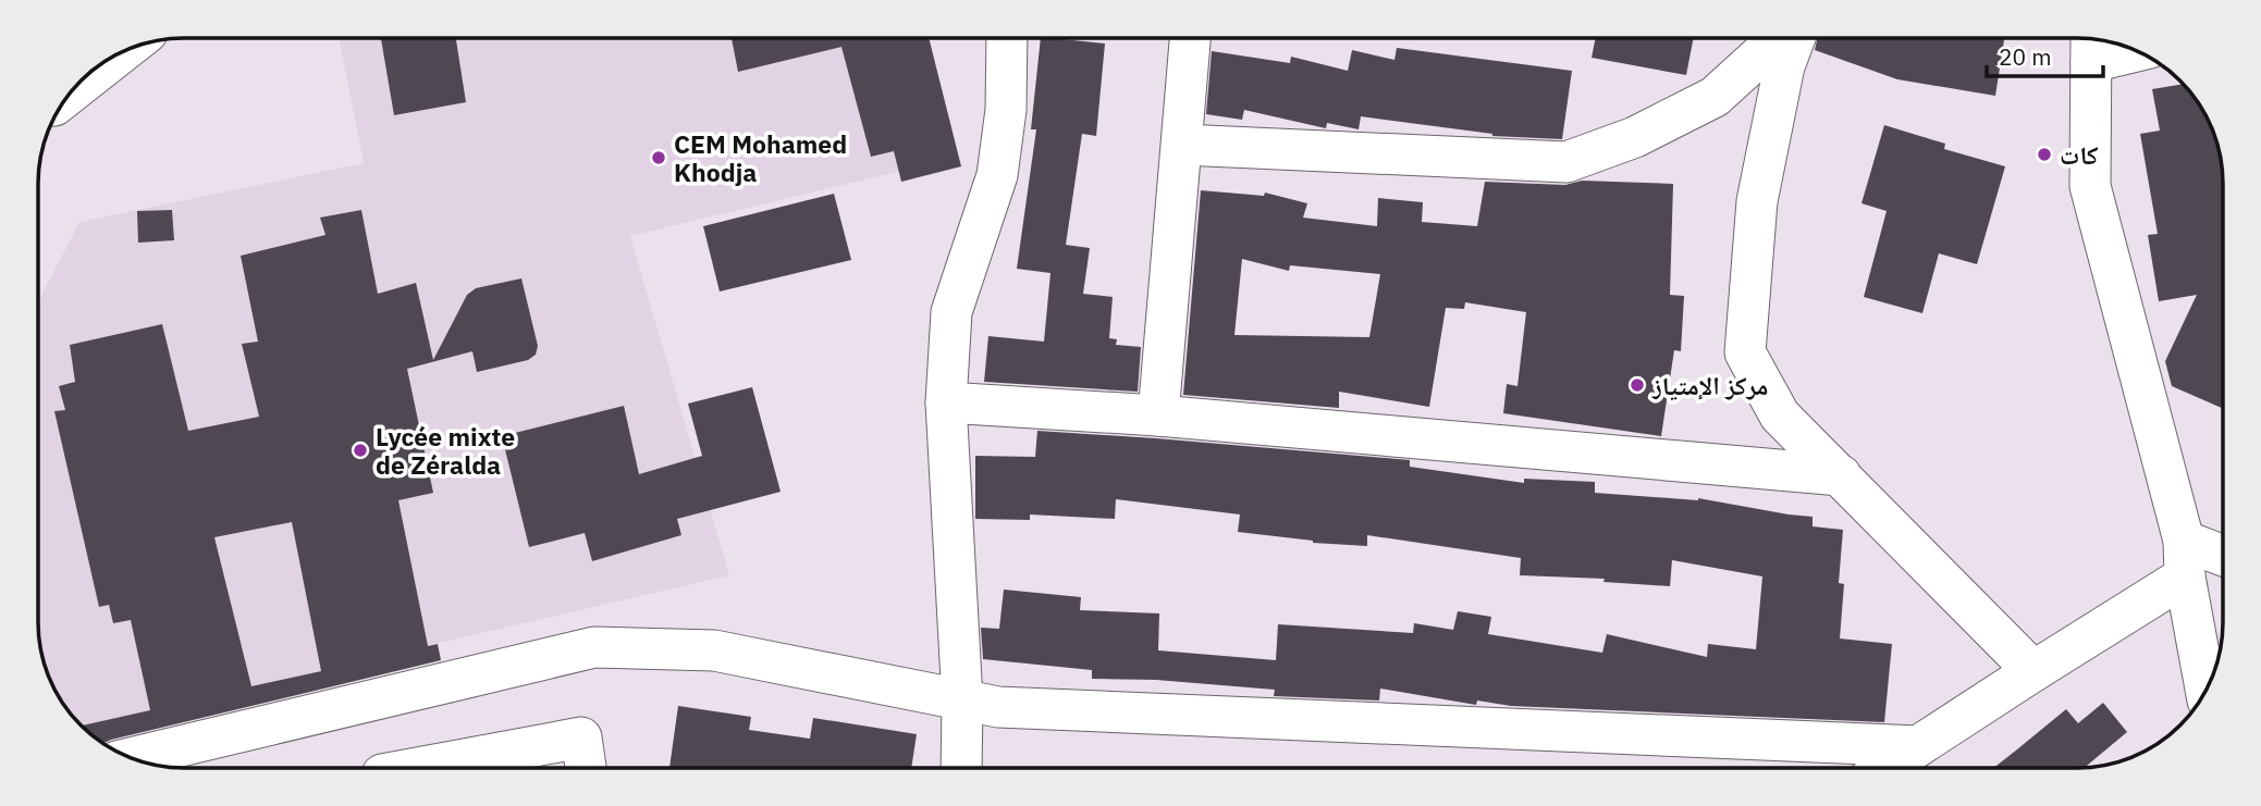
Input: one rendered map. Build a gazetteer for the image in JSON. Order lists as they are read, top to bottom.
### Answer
{
  "places": [
    "كات",
    "CEM Mohamed Khodja",
    "مركز الإمتياز",
    "Lycée mixte de Zéralda"
  ],
  "scale_bar": "20 m"
}
